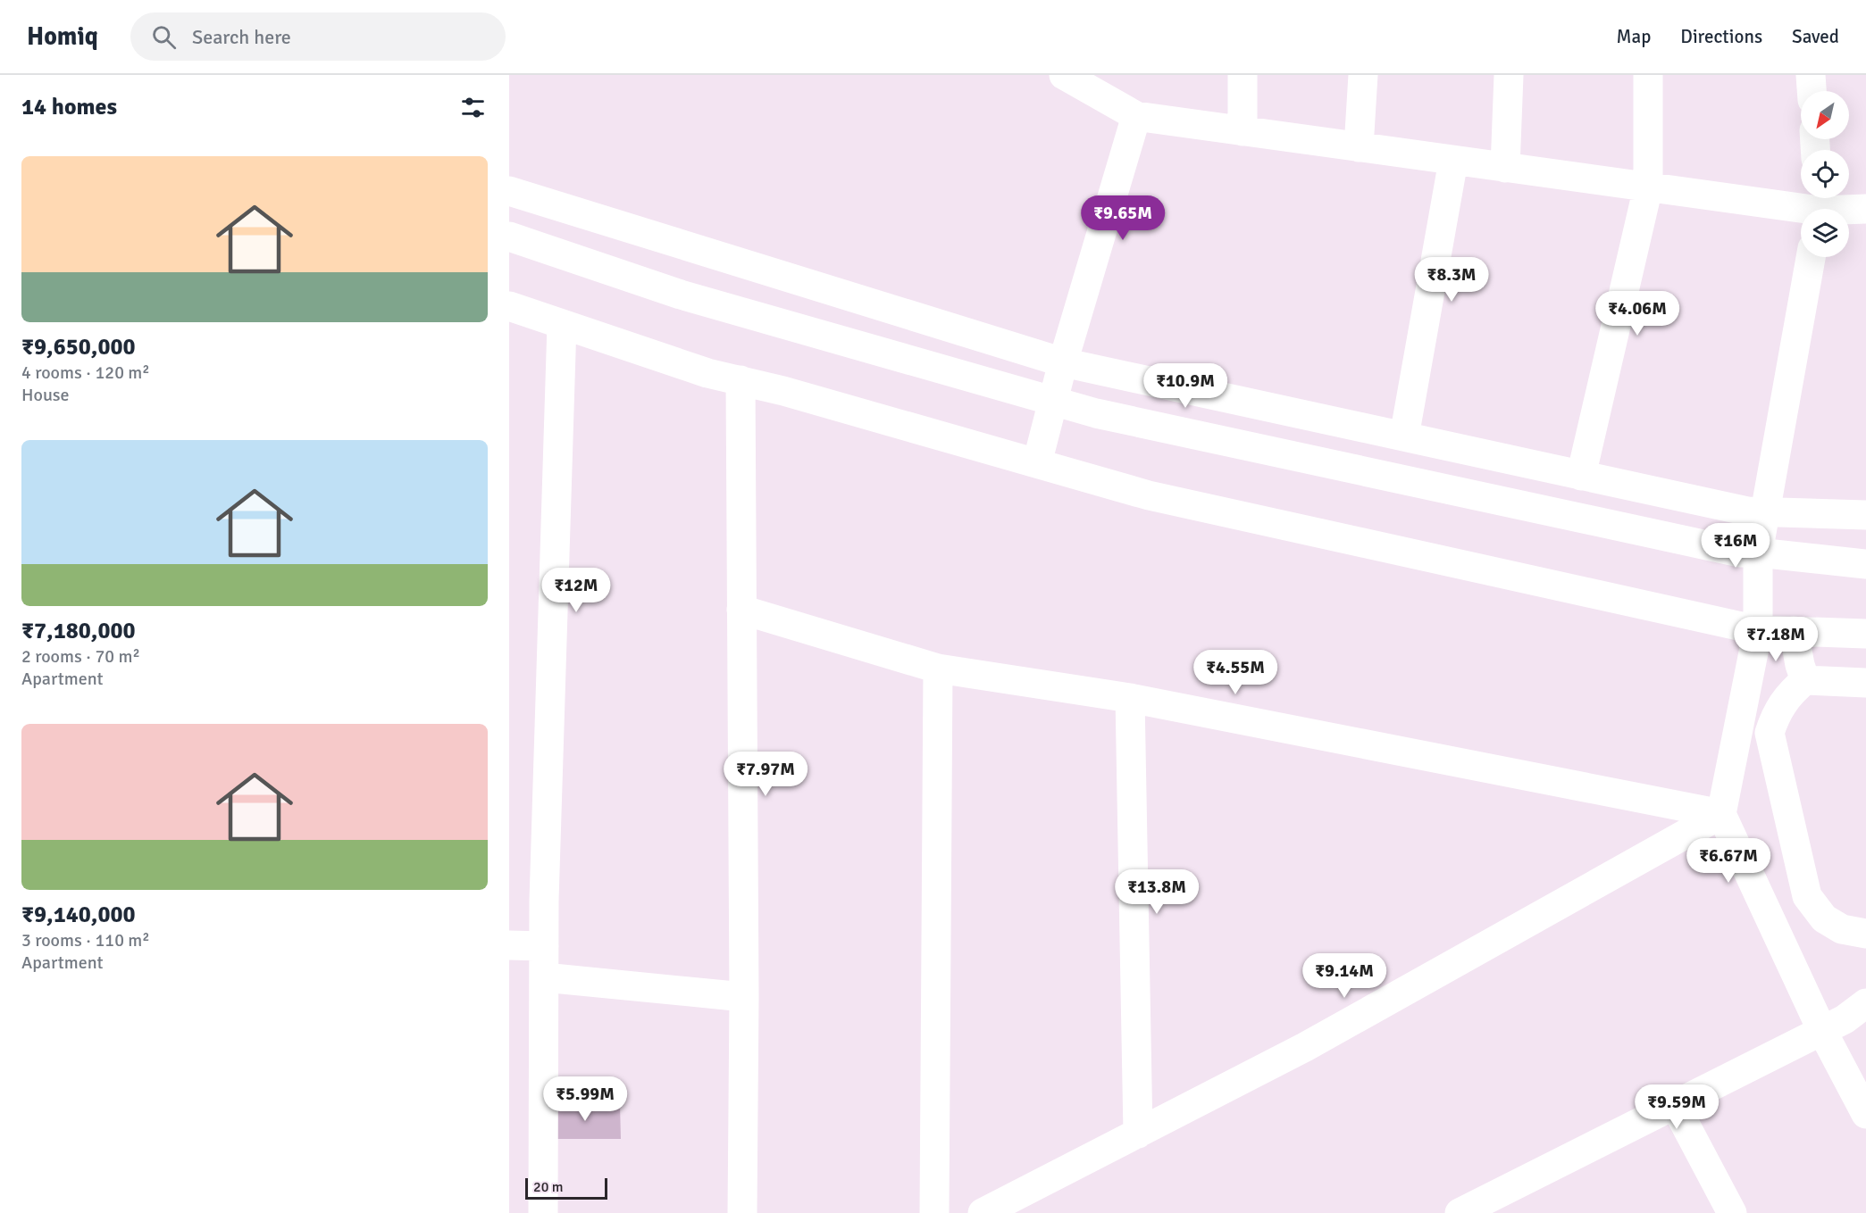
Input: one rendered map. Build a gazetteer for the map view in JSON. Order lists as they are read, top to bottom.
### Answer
{
  "scale_bar": "20 m",
  "north": "bottom left",
  "page": {
    "header": "Homiq",
    "search": "Search here",
    "nav": ["Map", "Directions", "Saved"],
    "heading": "14 homes",
    "list": [
      {
        "name": "₹9,650,000",
        "note": "4 rooms · 120 m² · House"
      },
      {
        "name": "₹7,180,000",
        "note": "2 rooms · 70 m² · Apartment"
      },
      {
        "name": "₹9,140,000",
        "note": "3 rooms · 110 m² · Apartment"
      }
    ],
    "price": [
      "₹9.65M",
      "₹8.3M",
      "₹4.06M",
      "₹10.9M",
      "₹16M",
      "₹12M",
      "₹7.18M",
      "₹4.55M",
      "₹7.97M",
      "₹6.67M",
      "₹13.8M",
      "₹9.14M",
      "₹5.99M",
      "₹9.59M"
    ],
    "scale": "20 m"
  }
}
